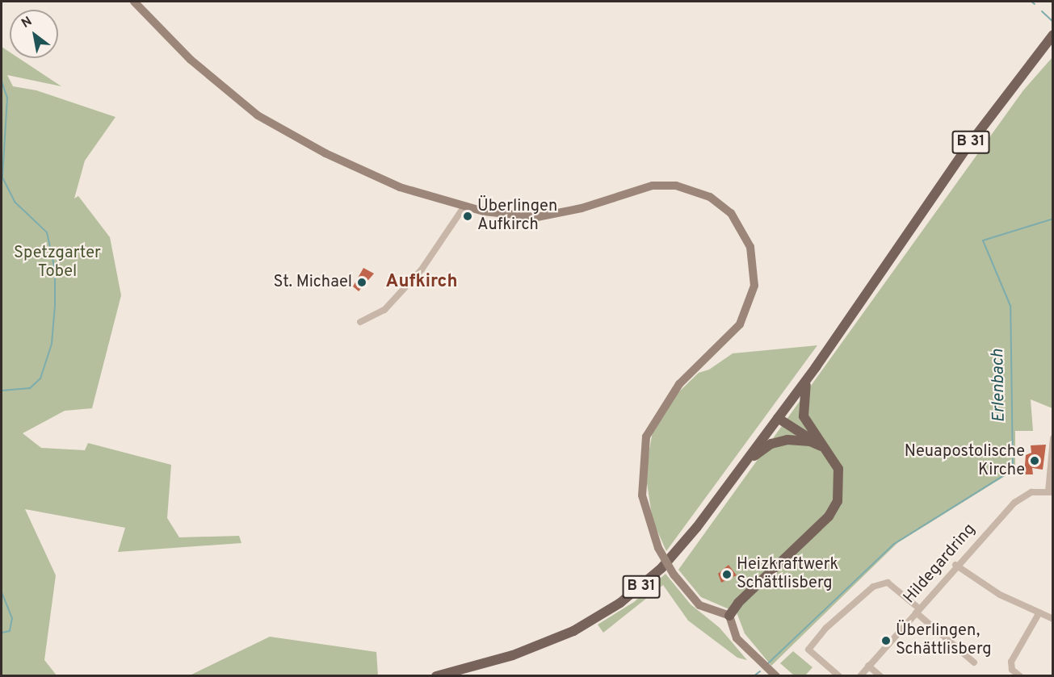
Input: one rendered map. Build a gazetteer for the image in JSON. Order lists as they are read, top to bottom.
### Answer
{
  "streets": {
    "main road": ["B 31"],
    "street": ["Hildegardring"]
  },
  "districts": ["Aufkirch"],
  "water": ["Erlenbach"],
  "parks": ["Spetzgarter Tobel"],
  "places": [
    "Überlingen Aufkirch",
    "St. Michael",
    "Neuapostolische Kirche",
    "Heizkraftwerk Schättlisberg",
    "Überlingen, Schättlisberg"
  ],
  "north": "top left"
}
